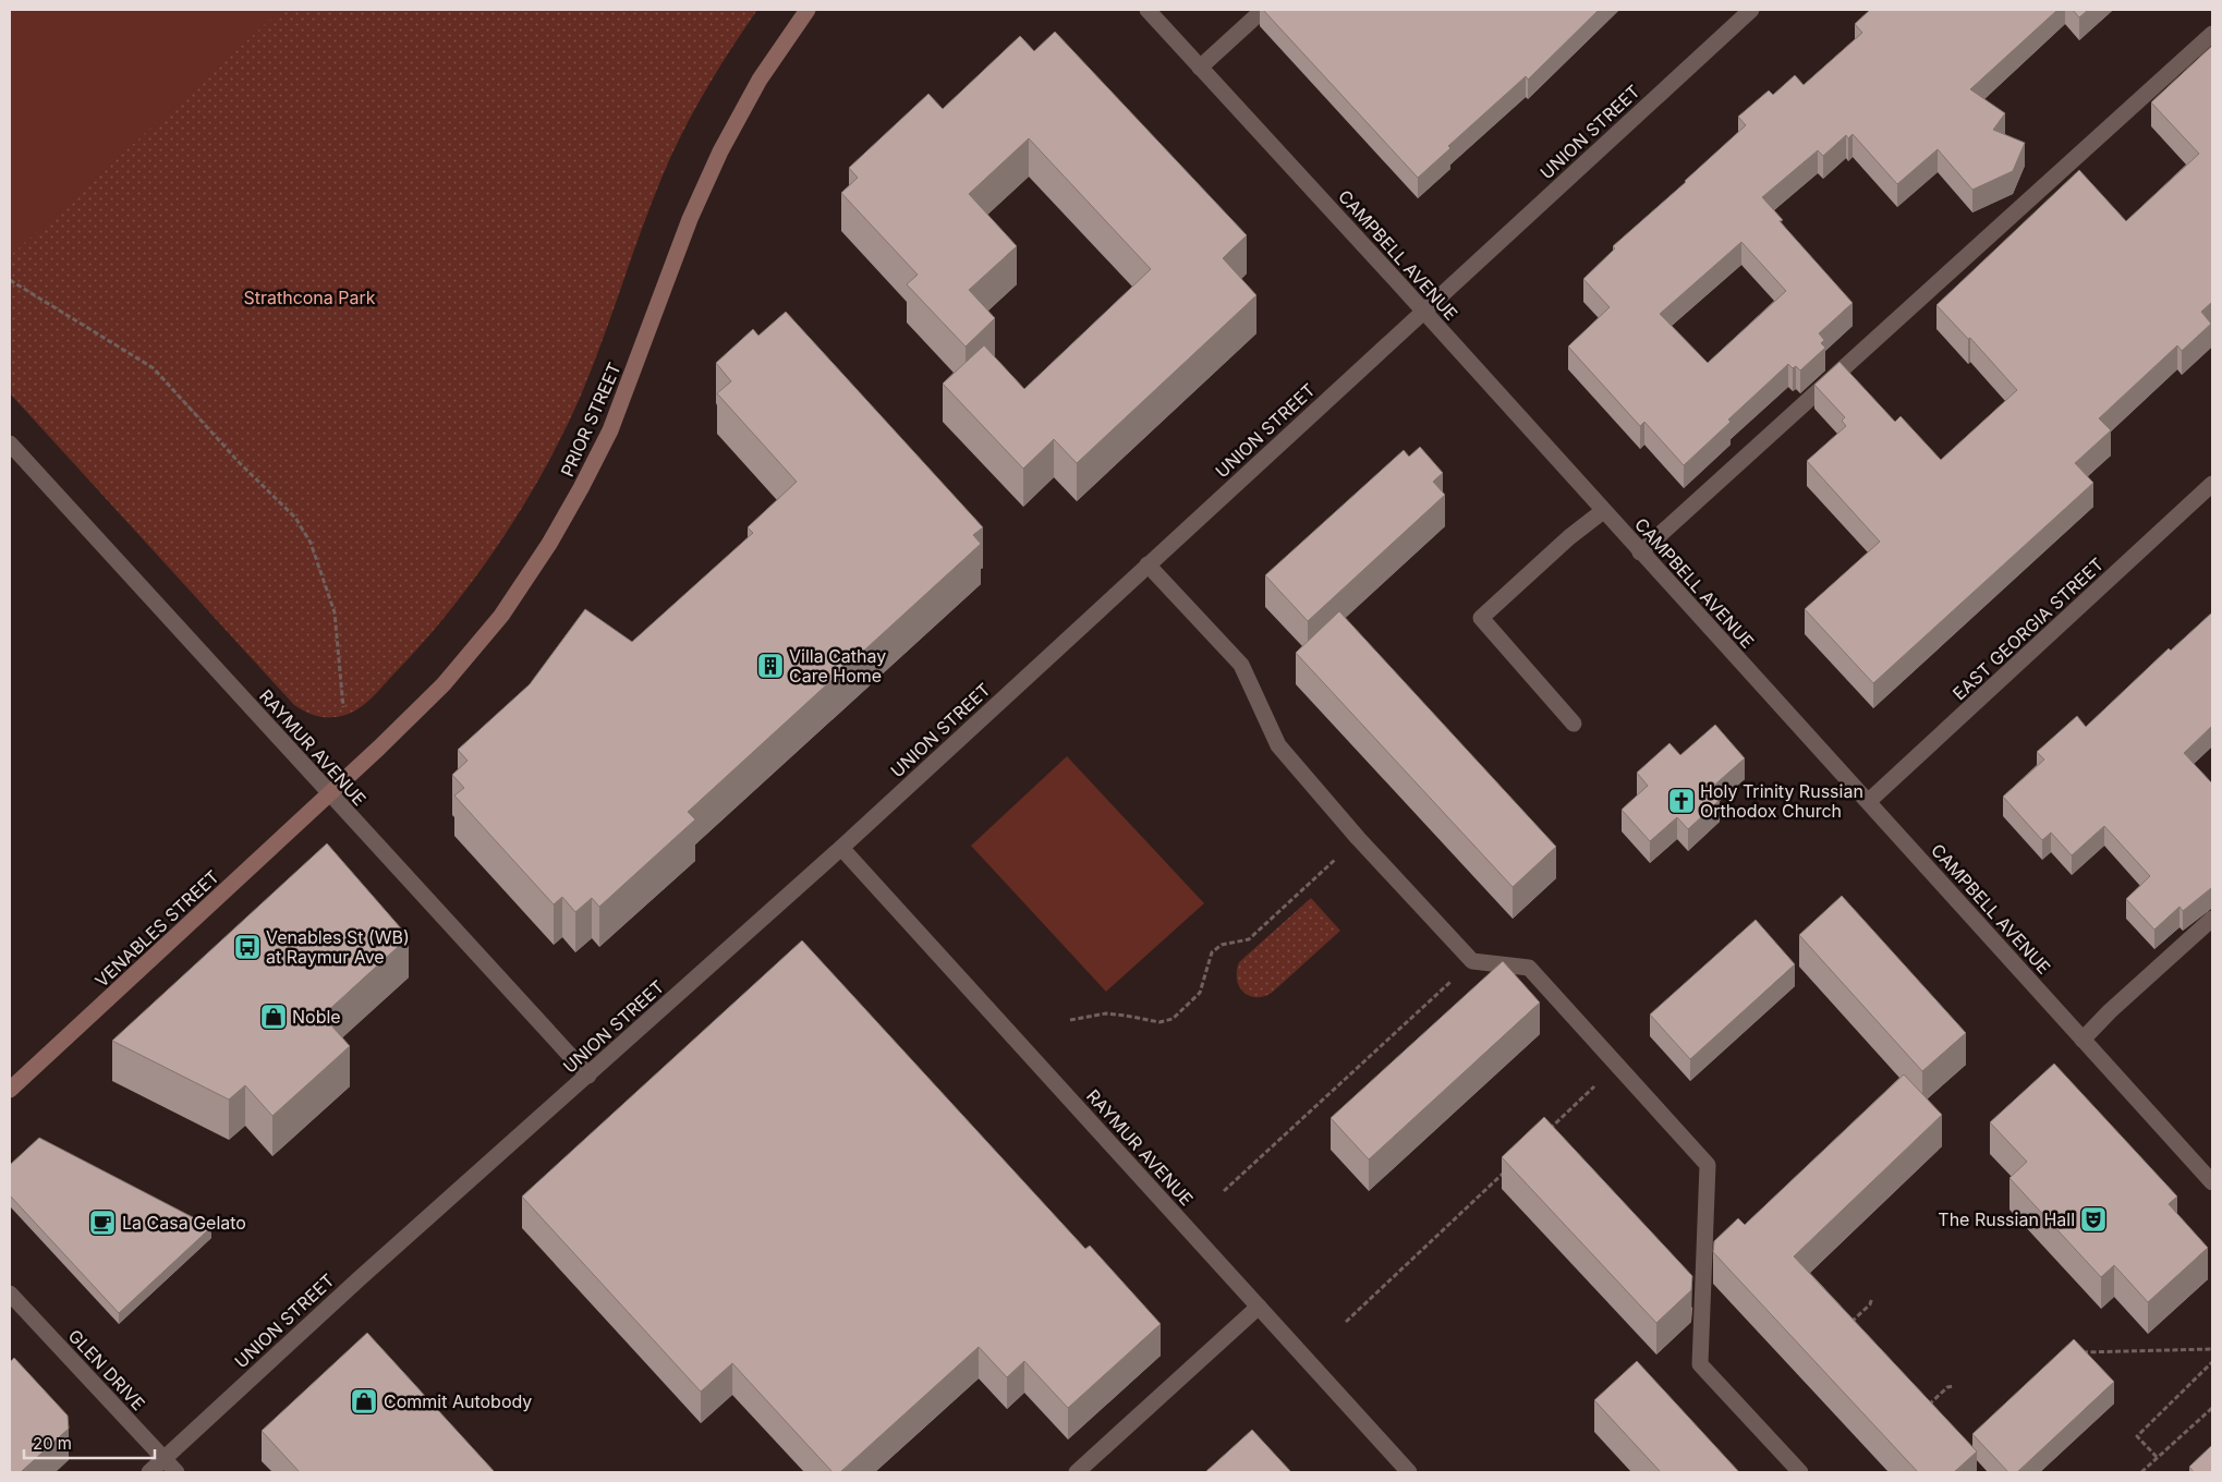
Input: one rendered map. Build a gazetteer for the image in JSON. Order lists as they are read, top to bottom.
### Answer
{
  "streets": {
    "main road": ["PRIOR STREET", "VENABLES STREET"],
    "street": [
      "UNION STREET",
      "CAMPBELL AVENUE",
      "EAST GEORGIA STREET",
      "RAYMUR AVENUE",
      "GLEN DRIVE"
    ]
  },
  "crossings": [
    ["UNION STREET", "CAMPBELL AVENUE"],
    ["UNION STREET", "RAYMUR AVENUE"],
    ["UNION STREET", "GLEN DRIVE"],
    ["CAMPBELL AVENUE", "EAST GEORGIA STREET"],
    ["PRIOR STREET", "RAYMUR AVENUE"],
    ["PRIOR STREET", "VENABLES STREET"],
    ["RAYMUR AVENUE", "VENABLES STREET"]
  ],
  "parks": ["Strathcona Park"],
  "places": {
    "building": ["Villa Cathay Care Home"],
    "church": ["Holy Trinity Russian Orthodox Church"],
    "bus stop": ["Venables St (WB) at Raymur Ave"],
    "shop": ["Noble", "Commit Autobody"],
    "theatre": ["The Russian Hall"],
    "cafe": ["La Casa Gelato"]
  },
  "scale_bar": "20 m"
}
